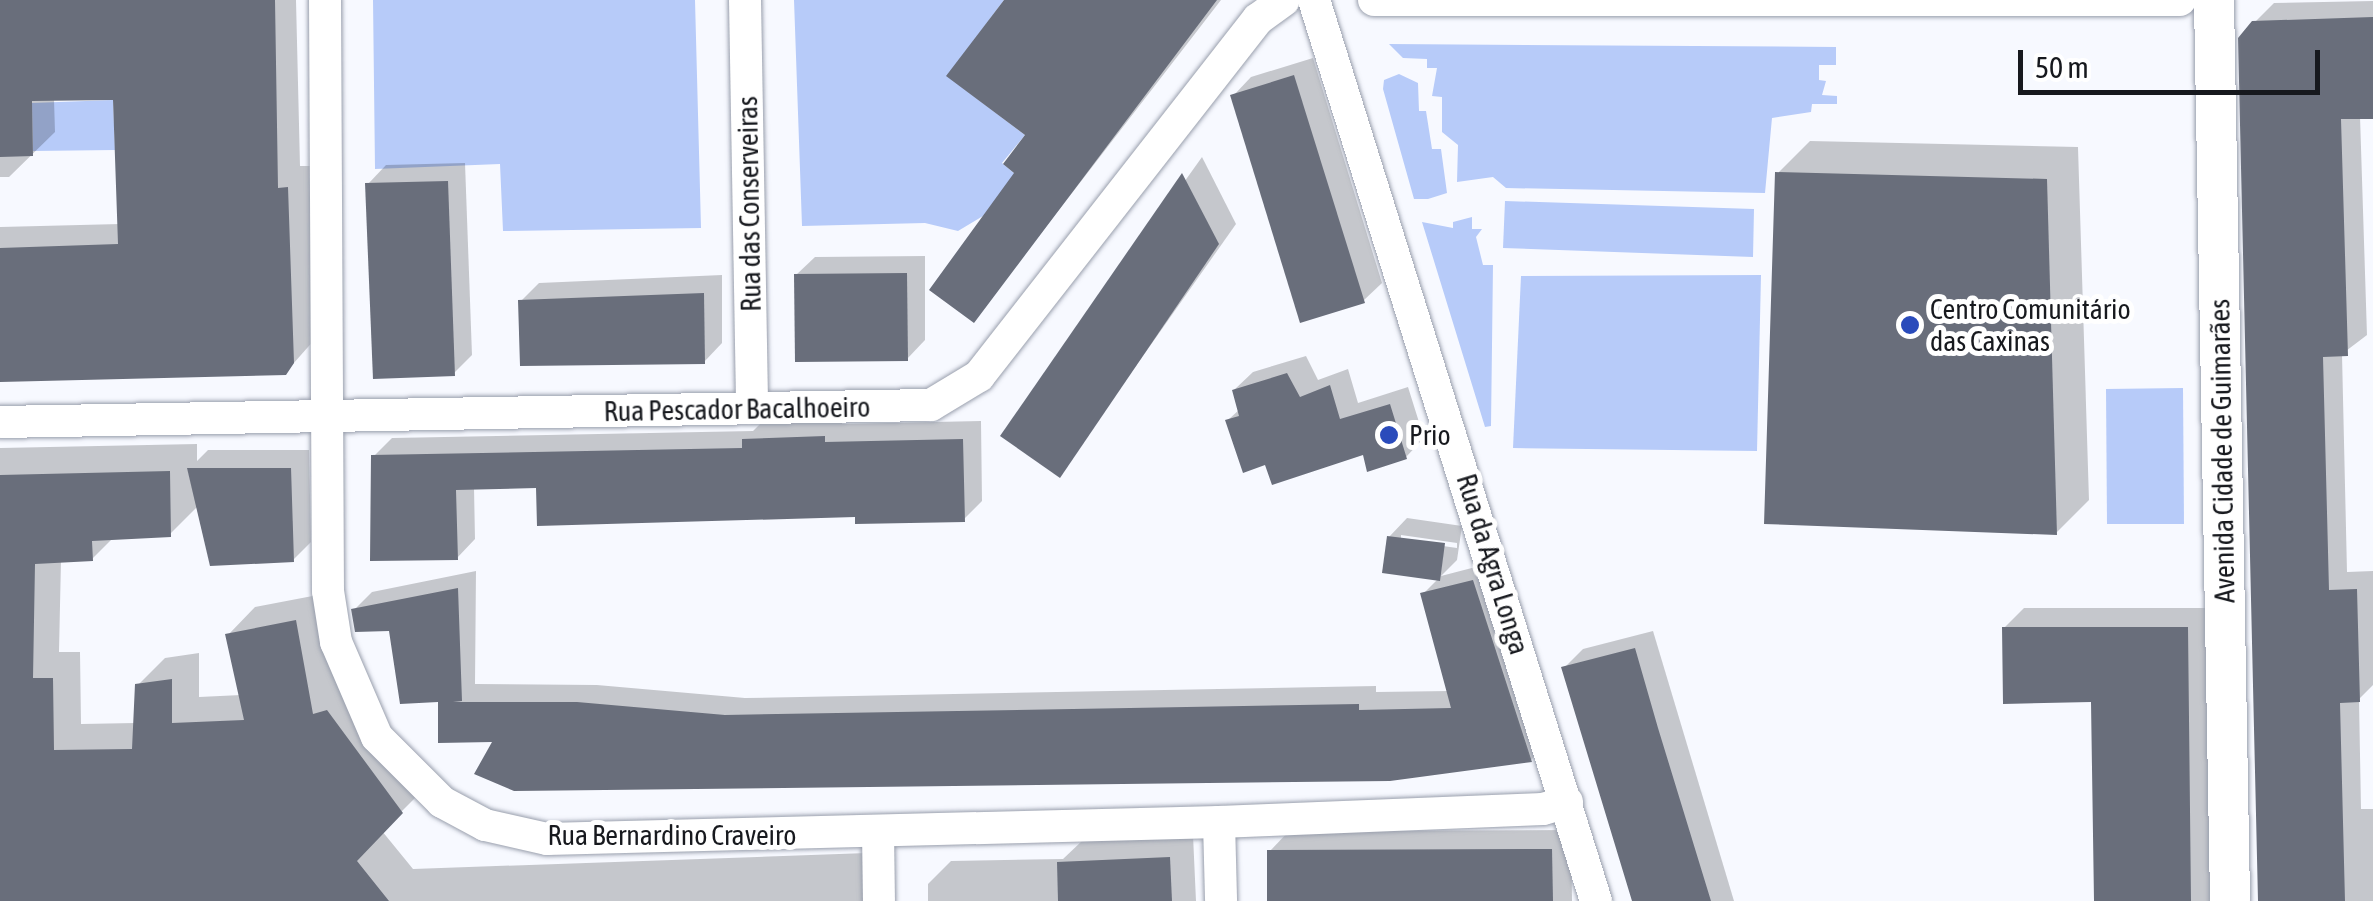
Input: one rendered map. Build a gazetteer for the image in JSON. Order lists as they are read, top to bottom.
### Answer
{
  "streets": {
    "street": [
      "Rua das Conserveiras",
      "Rua Pescador Bacalhoeiro",
      "Avenida Cidade de Guimarães",
      "Rua da Agra Longa",
      "Rua Bernardino Craveiro"
    ]
  },
  "crossings": [
    ["Rua das Conserveiras", "Rua Pescador Bacalhoeiro"],
    ["Rua Pescador Bacalhoeiro", "Rua Bernardino Craveiro"],
    ["Rua da Agra Longa", "Rua Bernardino Craveiro"]
  ],
  "places": ["Centro Comunitário das Caxinas", "Prio"],
  "scale_bar": "50 m"
}
